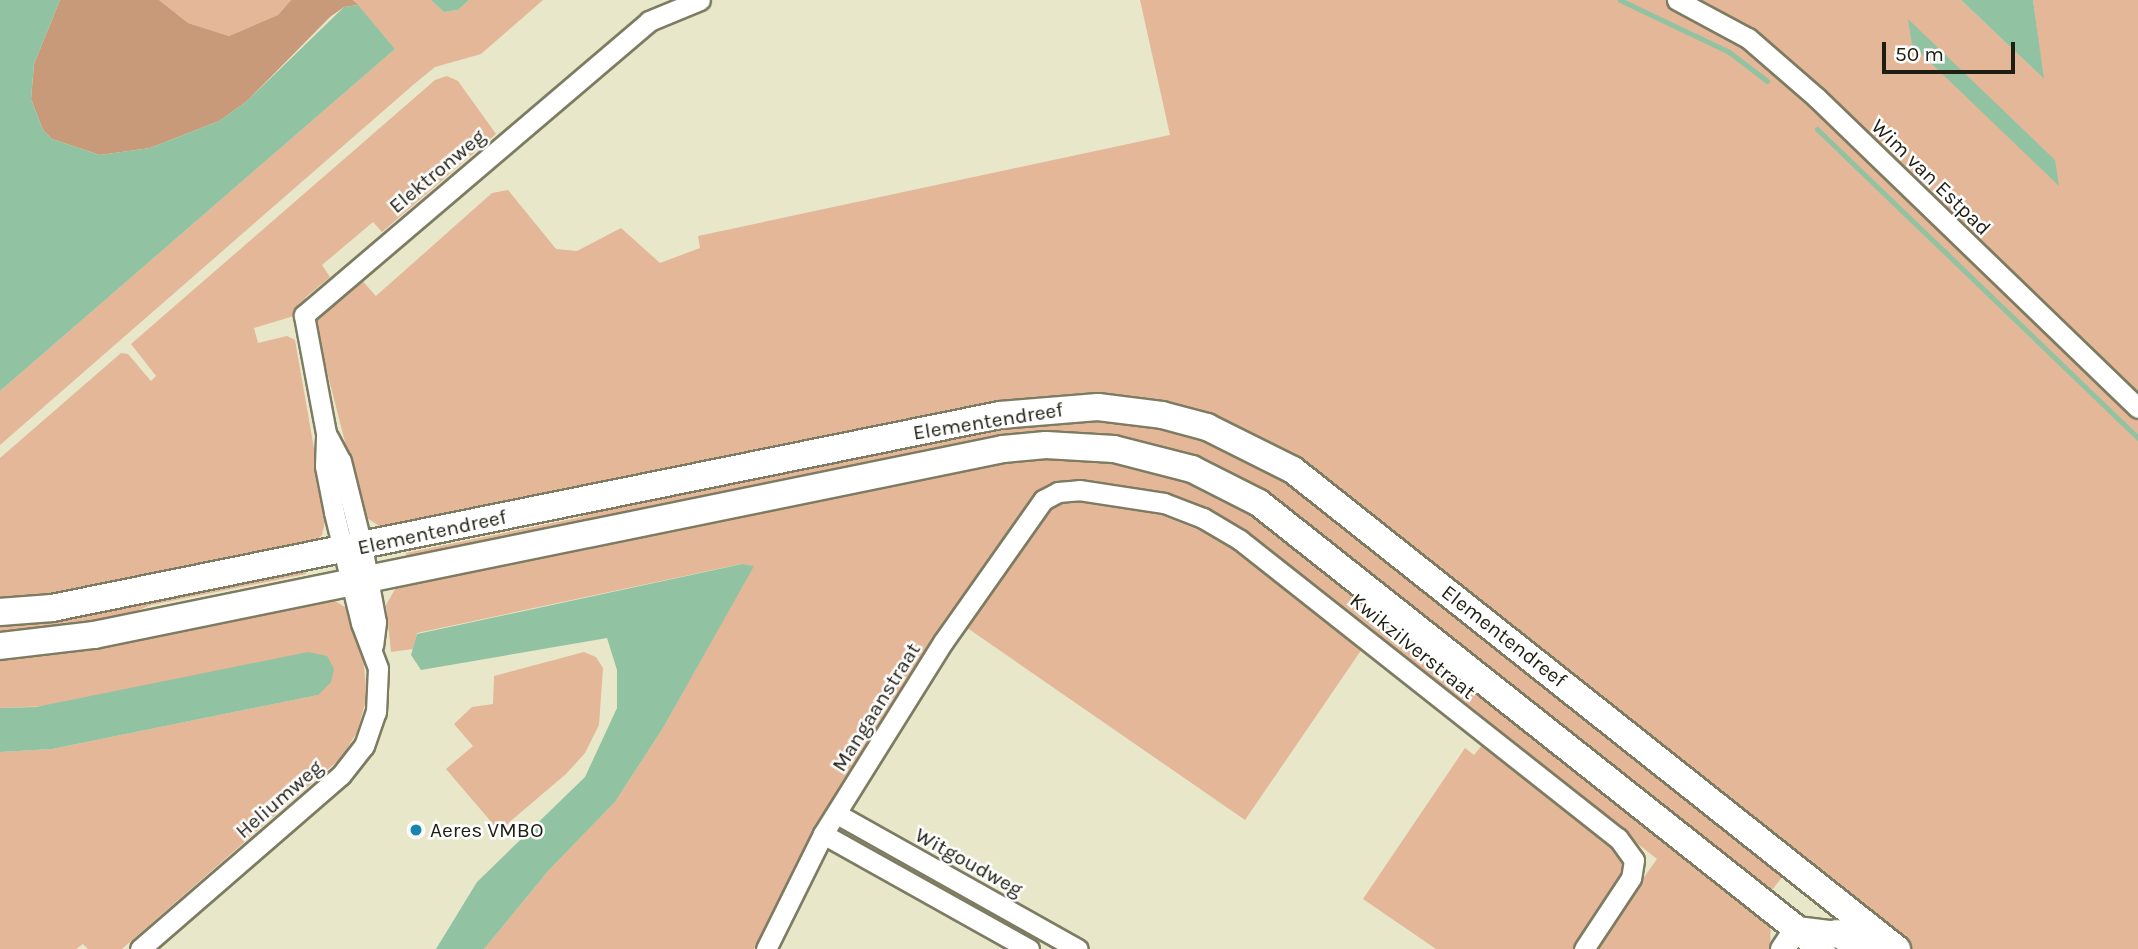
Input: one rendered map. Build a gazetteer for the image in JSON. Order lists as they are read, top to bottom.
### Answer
{
  "streets": {
    "main road": ["Elementendreef"],
    "street": [
      "Elektronweg",
      "Wim van Estpad",
      "Kwikzilverstraat",
      "Mangaanstraat",
      "Heliumweg",
      "Witgoudweg"
    ]
  },
  "crossings": [
    ["Elektronweg", "Elementendreef"],
    ["Elektronweg", "Heliumweg"],
    ["Elementendreef", "Heliumweg"],
    ["Kwikzilverstraat", "Mangaanstraat"],
    ["Mangaanstraat", "Witgoudweg"]
  ],
  "places": ["Aeres VMBO"],
  "scale_bar": "50 m"
}
